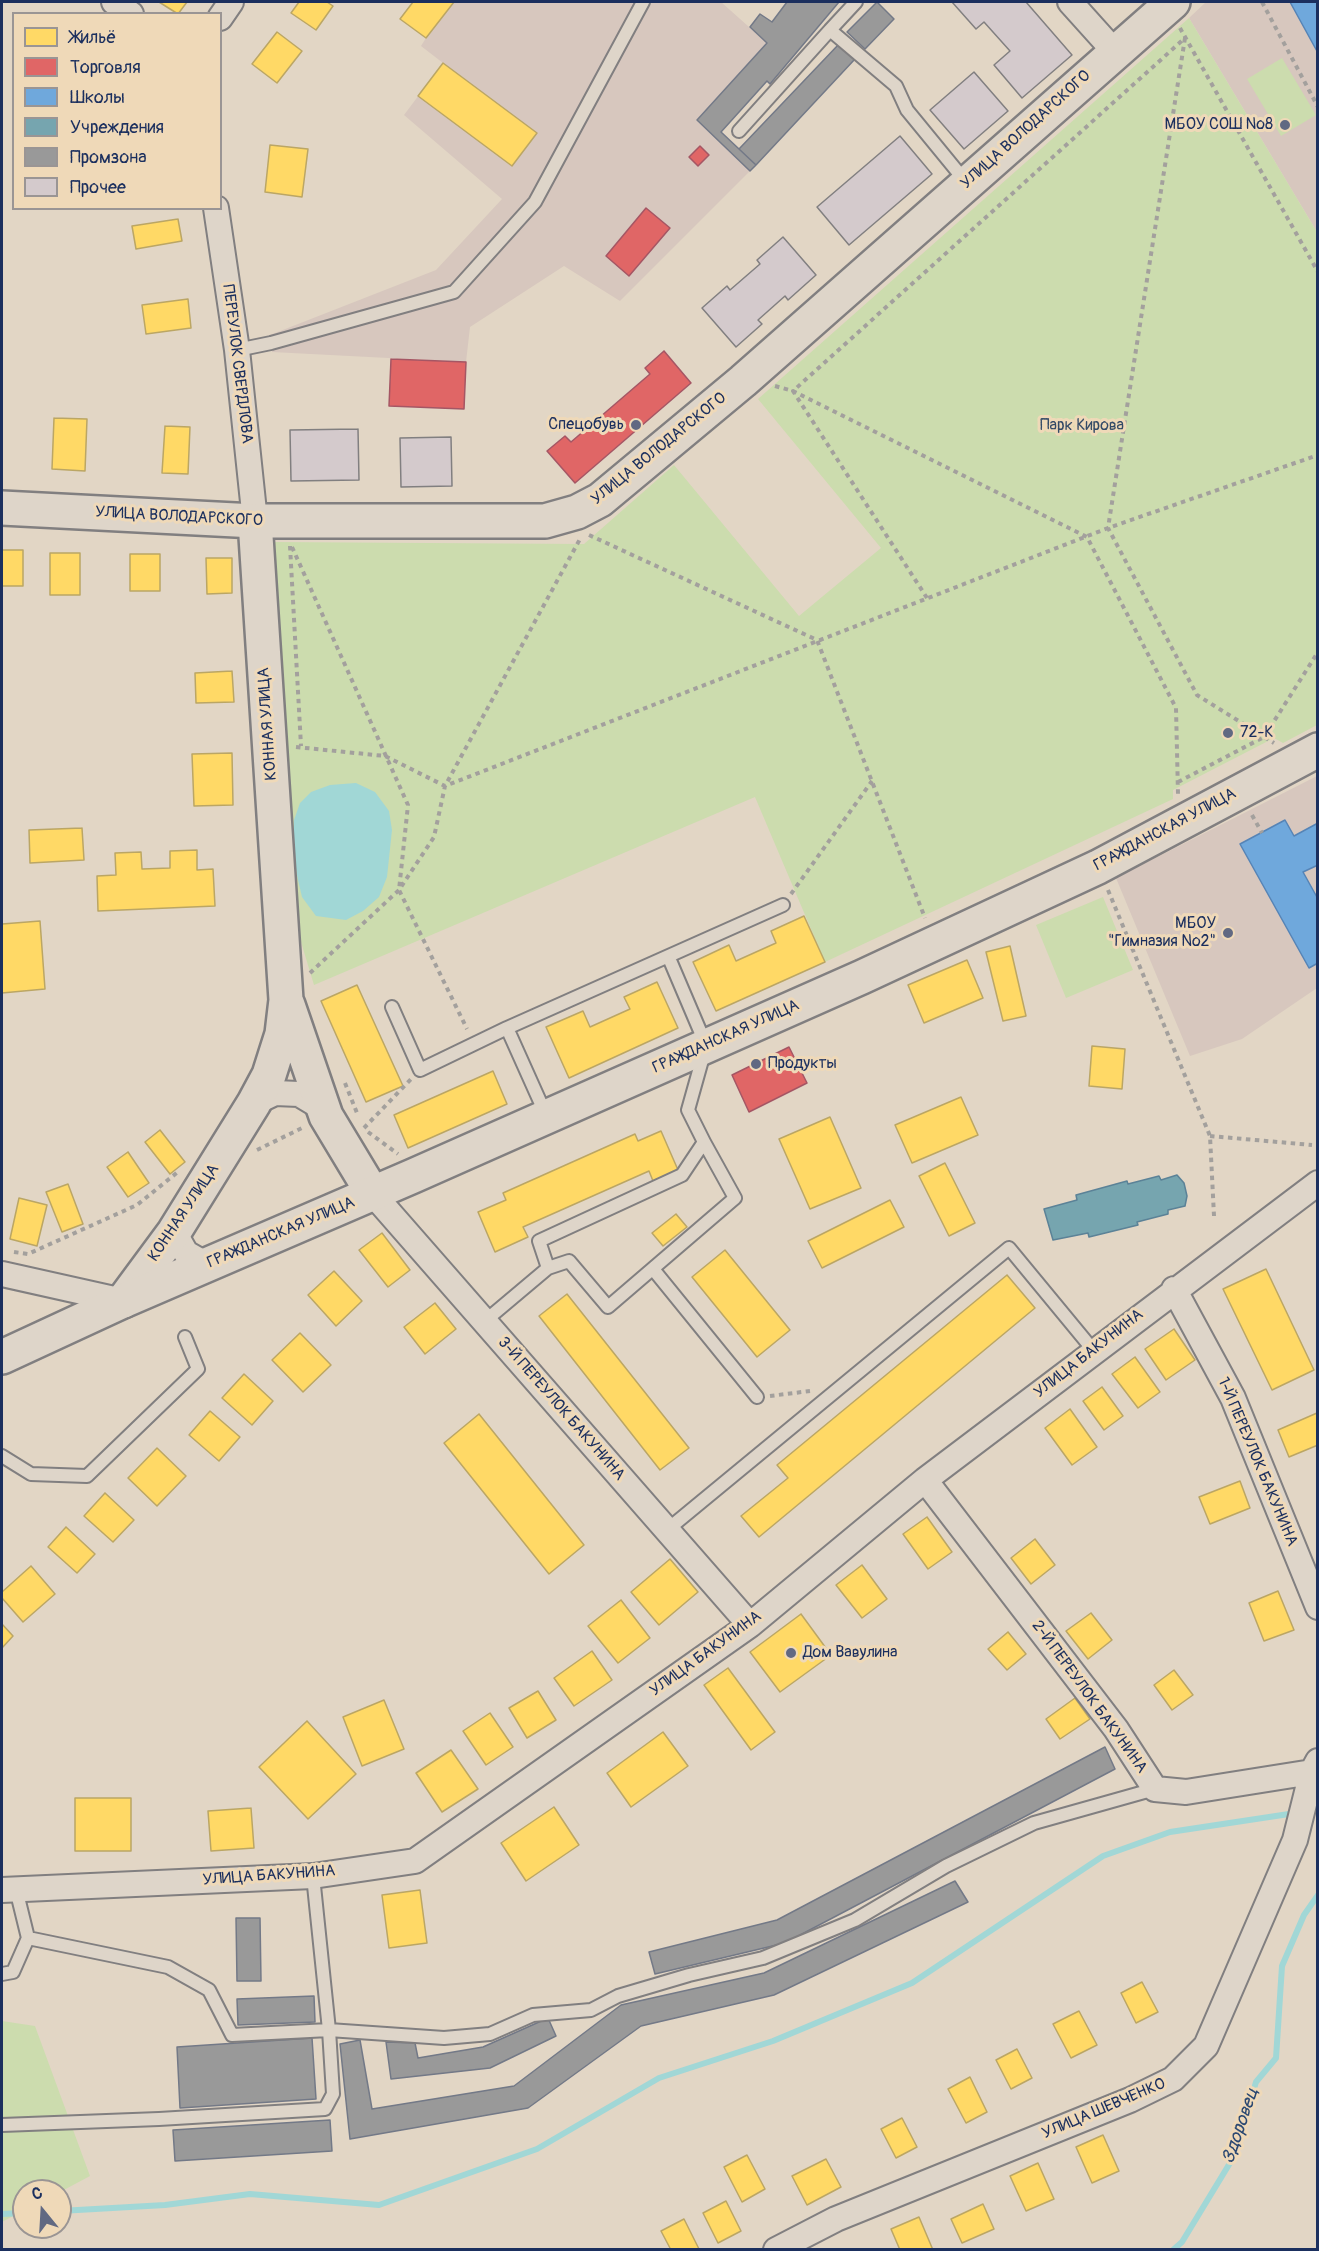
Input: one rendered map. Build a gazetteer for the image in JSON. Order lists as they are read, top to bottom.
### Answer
{
  "streets": {
    "street": [
      "УЛИЦА ВОЛОДАРСКОГО",
      "ПЕРЕУЛОК СВЕРДЛОВА",
      "КОННАЯ УЛИЦА",
      "ГРАЖДАНСКАЯ УЛИЦА",
      "УЛИЦА БАКУНИНА",
      "3-Й ПЕРЕУЛОК БАКУНИНА",
      "1-Й ПЕРЕУЛОК БАКУНИНА",
      "2-Й ПЕРЕУЛОК БАКУНИНА",
      "УЛИЦА ШЕВЧЕНКО"
    ]
  },
  "crossings": [
    ["УЛИЦА ВОЛОДАРСКОГО", "ПЕРЕУЛОК СВЕРДЛОВА"],
    ["УЛИЦА ВОЛОДАРСКОГО", "КОННАЯ УЛИЦА"],
    ["ПЕРЕУЛОК СВЕРДЛОВА", "КОННАЯ УЛИЦА"],
    ["КОННАЯ УЛИЦА", "ГРАЖДАНСКАЯ УЛИЦА"],
    ["КОННАЯ УЛИЦА", "3-Й ПЕРЕУЛОК БАКУНИНА"],
    ["ГРАЖДАНСКАЯ УЛИЦА", "3-Й ПЕРЕУЛОК БАКУНИНА"],
    ["УЛИЦА БАКУНИНА", "3-Й ПЕРЕУЛОК БАКУНИНА"],
    ["УЛИЦА БАКУНИНА", "1-Й ПЕРЕУЛОК БАКУНИНА"],
    ["УЛИЦА БАКУНИНА", "2-Й ПЕРЕУЛОК БАКУНИНА"],
    ["2-Й ПЕРЕУЛОК БАКУНИНА", "УЛИЦА ШЕВЧЕНКО"]
  ],
  "water": ["Здоровец"],
  "parks": ["Парк Кирова"],
  "places": [
    "МБОУ СОШ №8",
    "Спецобувь",
    "72-К",
    "МБОУ \"Гимназия №2\"",
    "Продукты",
    "Дом Вавулина"
  ],
  "legend": [
    "Жильё",
    "Торговля",
    "Школы",
    "Учреждения",
    "Промзона",
    "Прочее"
  ],
  "north": "top"
}
